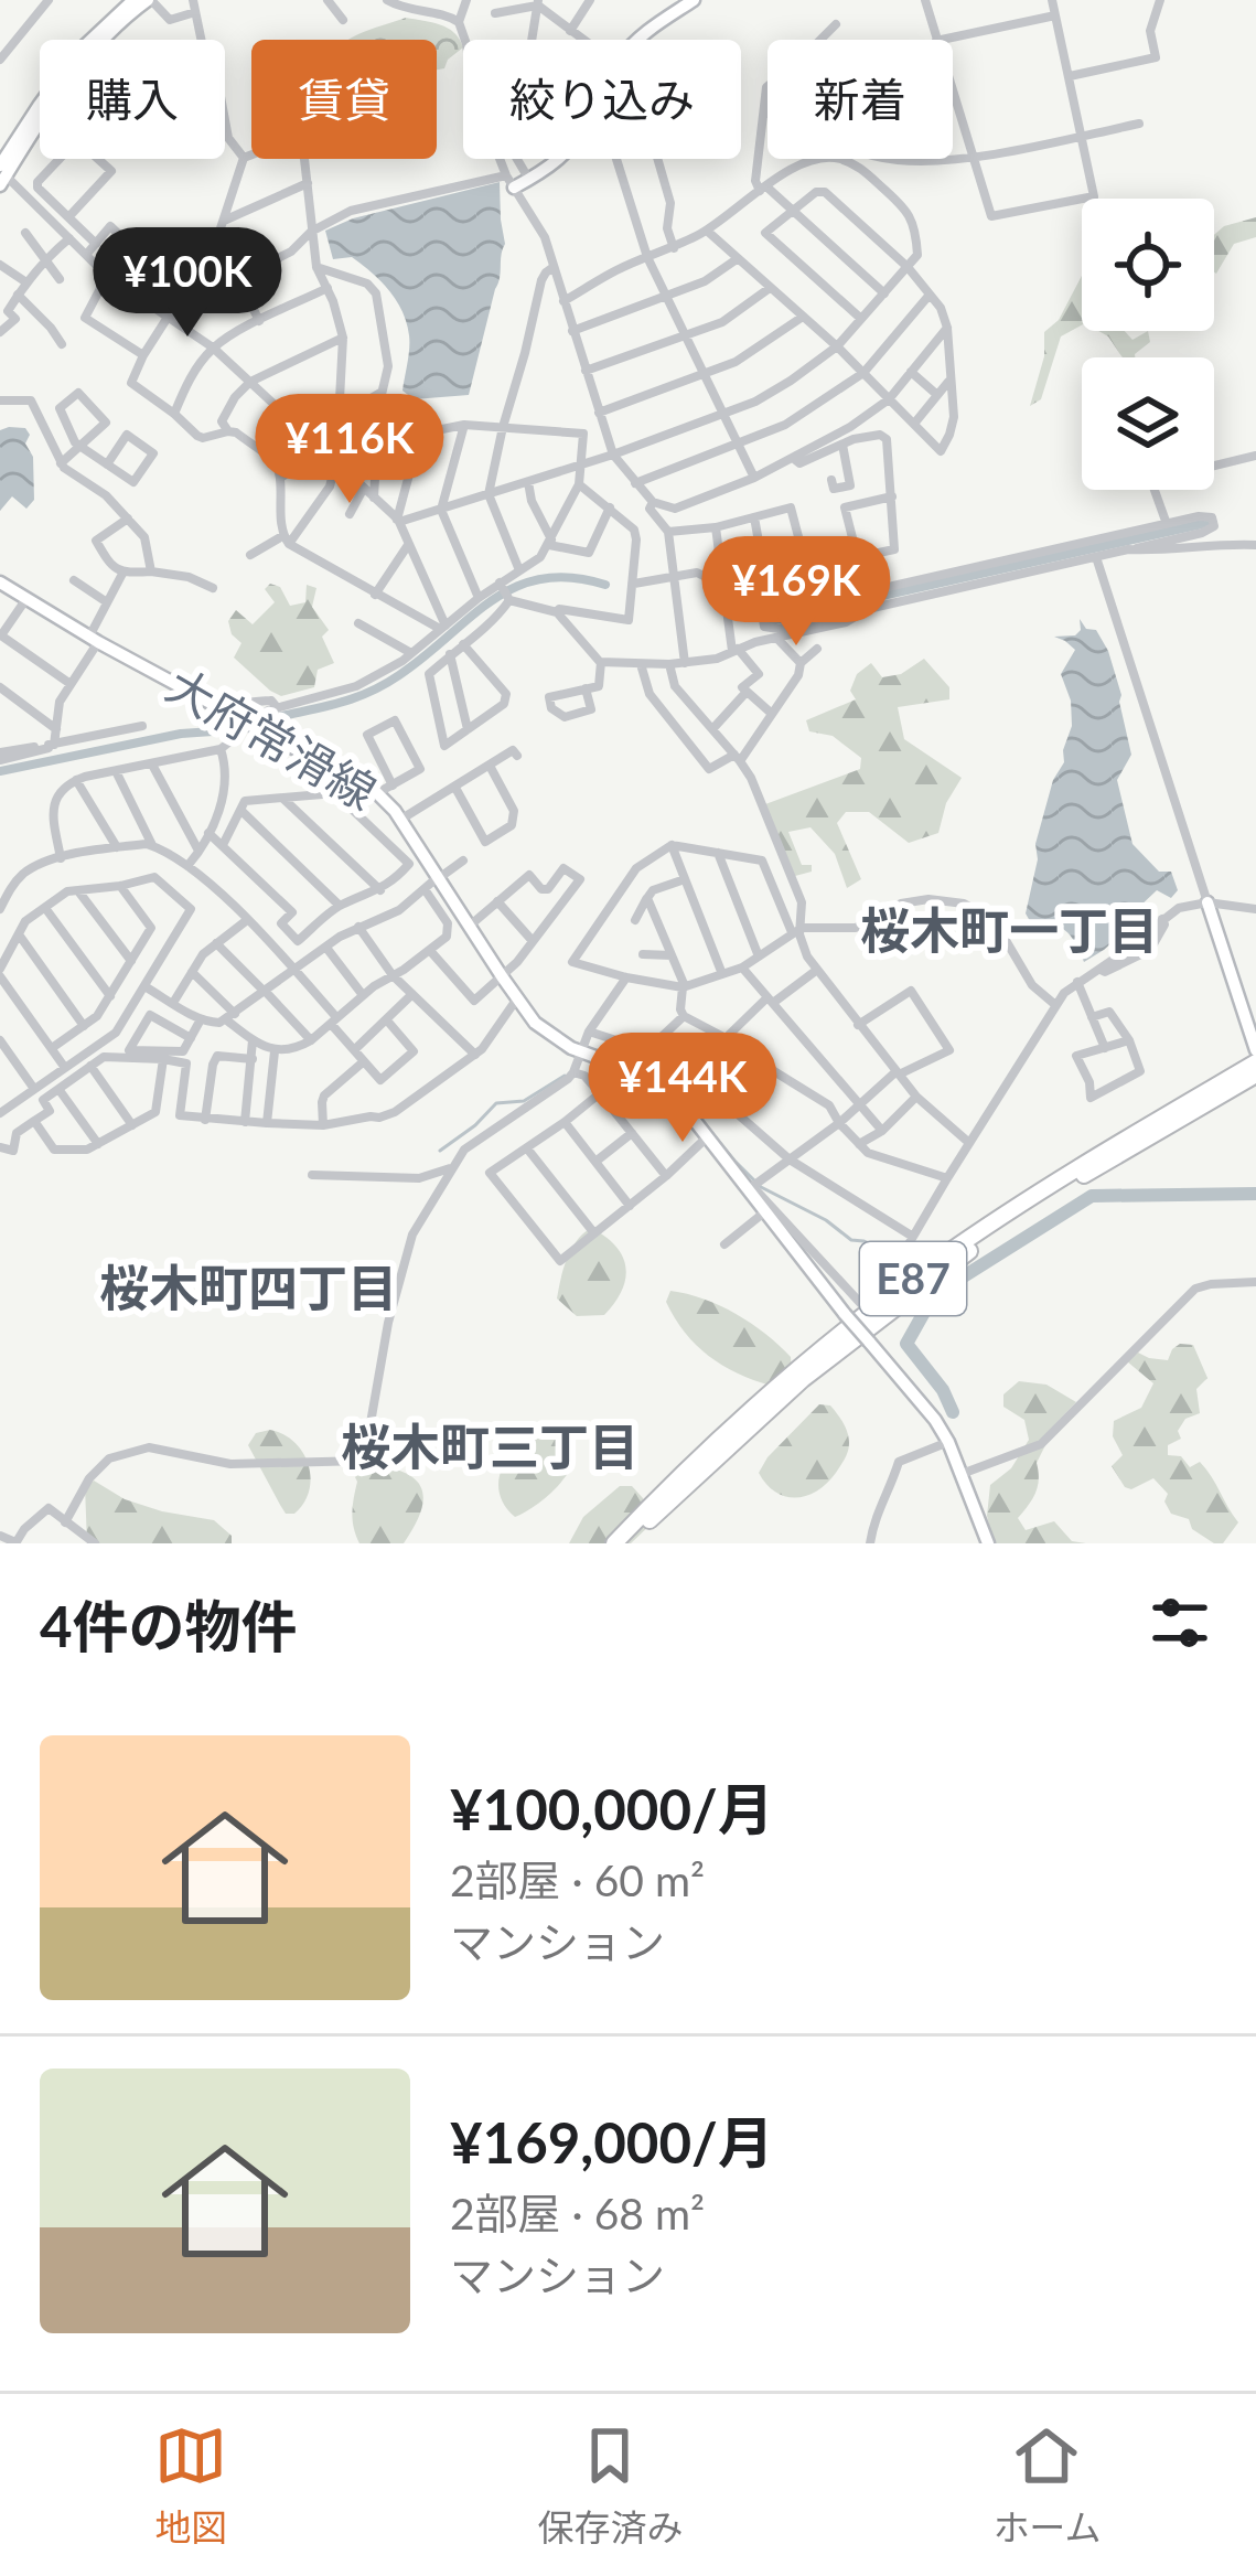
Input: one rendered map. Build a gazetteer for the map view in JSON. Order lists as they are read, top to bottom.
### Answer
{
  "streets": {
    "highway": ["E87"],
    "main road": ["大府常滑線"]
  },
  "districts": ["桜木町一丁目", "桜木町四丁目", "桜木町三丁目"],
  "page": {
    "chip": [
      "購入",
      "賃貸",
      "絞り込み",
      "新着"
    ],
    "price": [
      "¥100K",
      "¥116K",
      "¥169K",
      "¥144K"
    ],
    "heading": "4件の物件",
    "list": [
      {
        "name": "¥100,000/月",
        "note": "2部屋 · 60 m² · マンション"
      },
      {
        "name": "¥169,000/月",
        "note": "2部屋 · 68 m² · マンション"
      }
    ],
    "tabs": ["地図", "保存済み", "ホーム"]
  }
}
